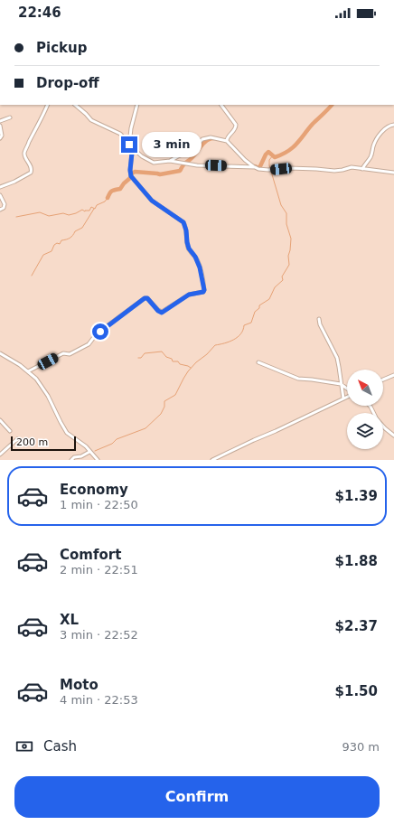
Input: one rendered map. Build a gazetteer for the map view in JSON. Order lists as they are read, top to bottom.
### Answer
{
  "scale_bar": "200 m",
  "north": "top left",
  "page": {
    "status": "22:46",
    "banner": ["Pickup", "Drop-off"],
    "bubble": "3 min",
    "scale": "200 m",
    "list": [
      {
        "name": "Economy",
        "note": "1 min · 22:50",
        "value": "$1.39"
      },
      {
        "name": "Comfort",
        "note": "2 min · 22:51",
        "value": "$1.88"
      },
      {
        "name": "XL",
        "note": "3 min · 22:52",
        "value": "$2.37"
      },
      {
        "name": "Moto",
        "note": "4 min · 22:53",
        "value": "$1.50"
      }
    ],
    "pay": ["Cash", "930 m"],
    "buttons": "Confirm"
  }
}
